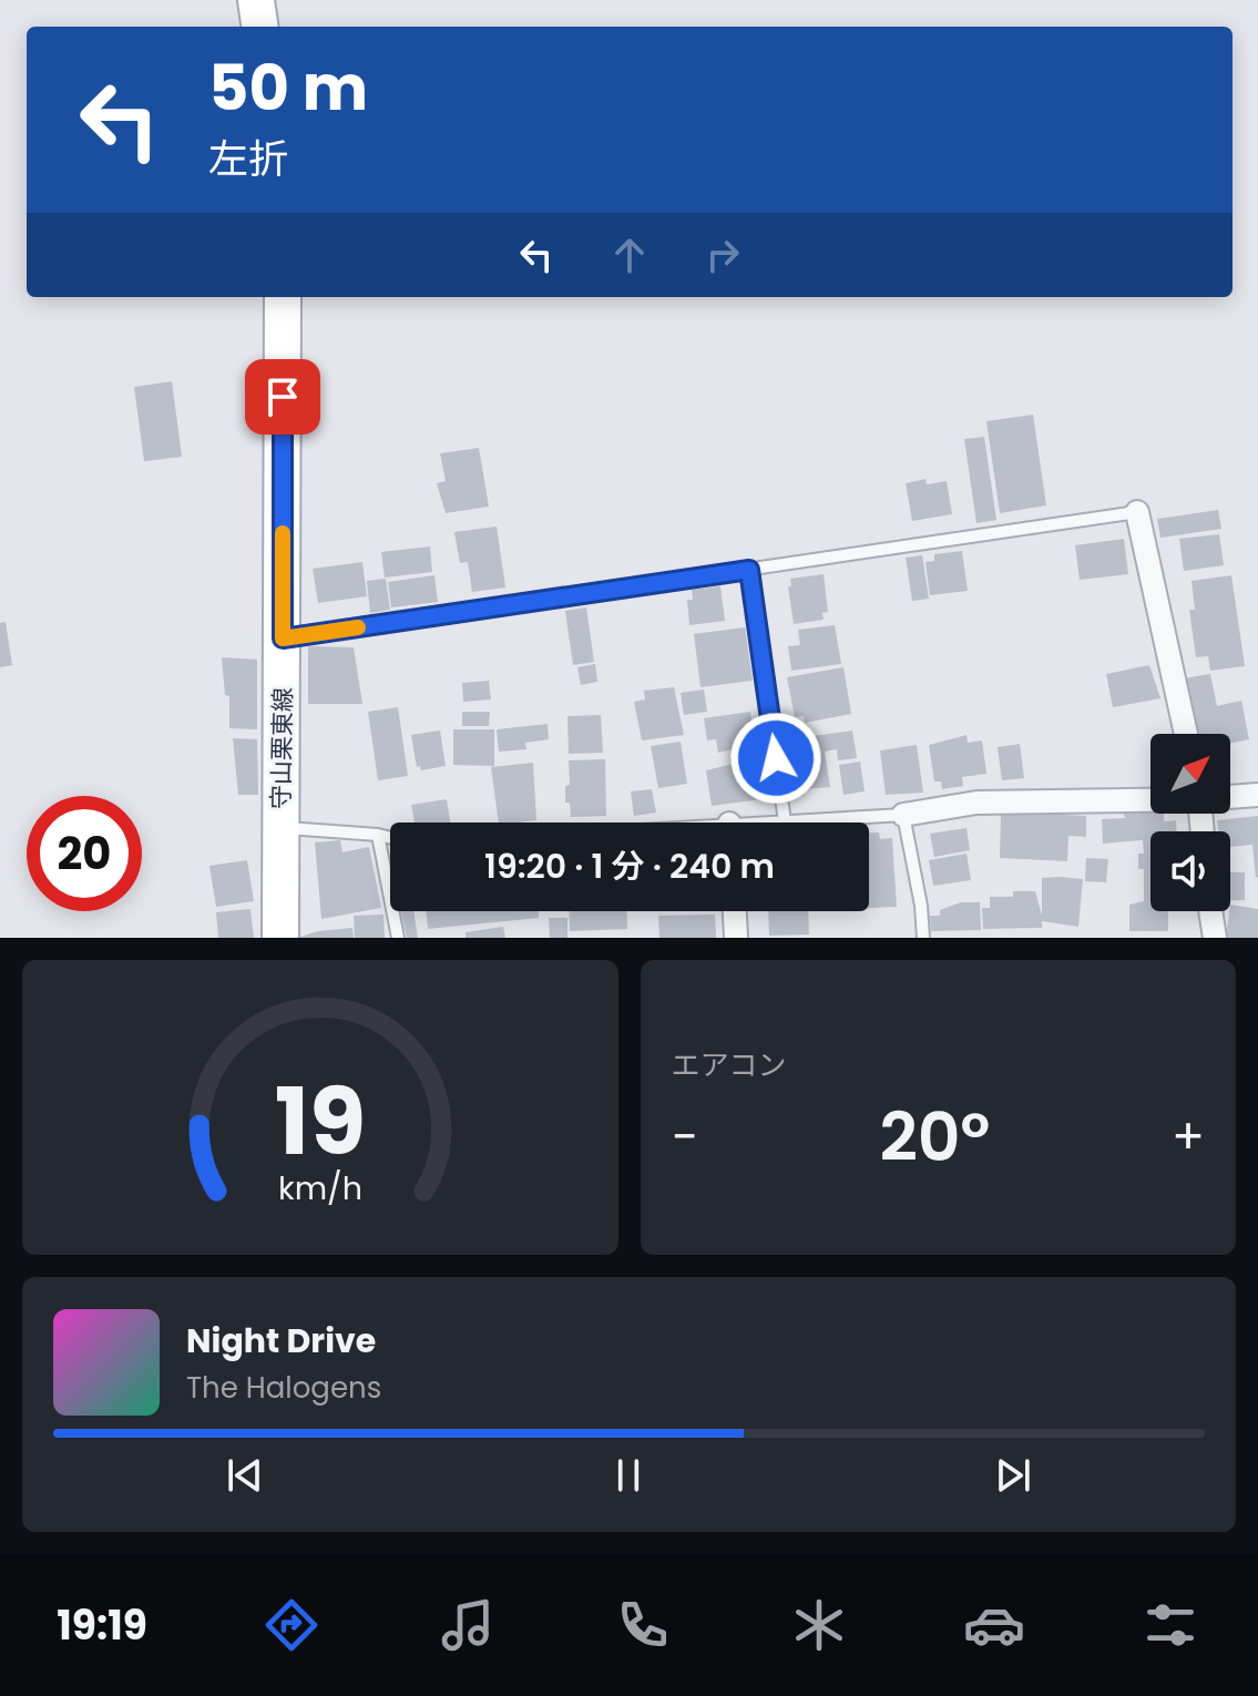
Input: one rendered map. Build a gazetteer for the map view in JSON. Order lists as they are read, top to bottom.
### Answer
{
  "streets": {
    "main road": ["守山栗東線"]
  },
  "north": "top right",
  "page": {
    "turn": ["50 m", "左折"],
    "limit": "20",
    "trip": "19:20 · 1 分 · 240 m",
    "tile": "エアコン",
    "heat": ["−", "20°", "+"],
    "song": ["Night Drive", "The Halogens"],
    "tabs": "19:19",
    "gauge": ["19", "km/h"]
  }
}
